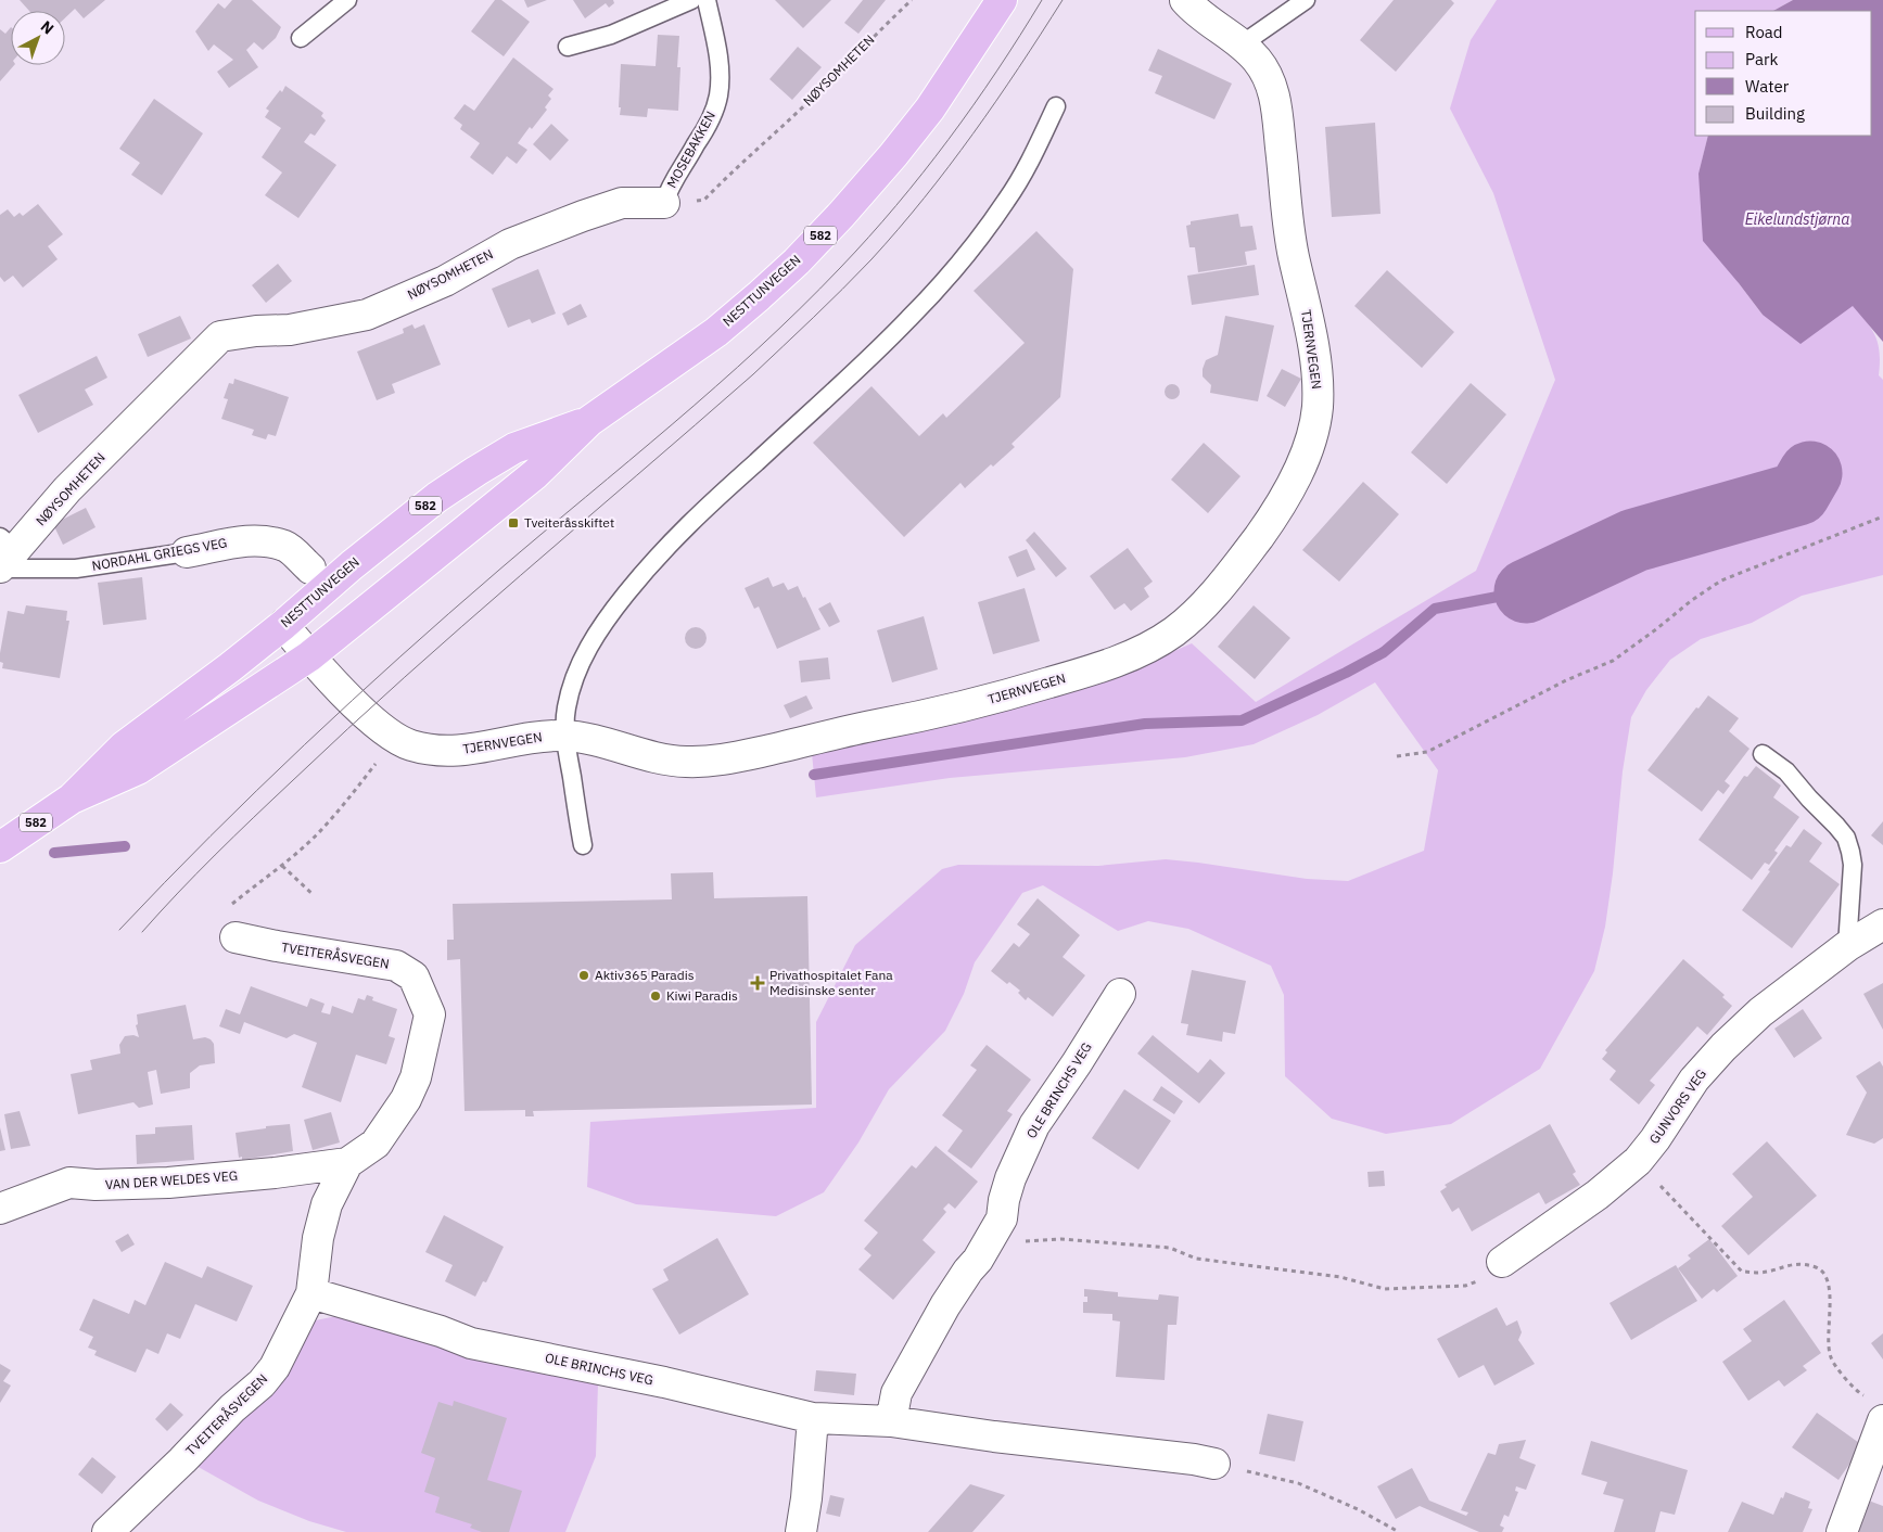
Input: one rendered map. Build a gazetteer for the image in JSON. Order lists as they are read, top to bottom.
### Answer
{
  "streets": {
    "main road": ["582", "NESTTUNVEGEN"],
    "street": [
      "NØYSOMHETEN",
      "TJERNVEGEN",
      "NORDAHL GRIEGS VEG",
      "TVEITERÅSVEGEN",
      "OLE BRINCHS VEG",
      "GUNVORS VEG",
      "VAN DER WELDES VEG"
    ],
    "lane": ["MOSEBAKKEN"]
  },
  "crossings": [
    ["NØYSOMHETEN", "MOSEBAKKEN"],
    ["NØYSOMHETEN", "NORDAHL GRIEGS VEG"],
    ["NESTTUNVEGEN", "TJERNVEGEN"],
    ["TVEITERÅSVEGEN", "OLE BRINCHS VEG"],
    ["TVEITERÅSVEGEN", "VAN DER WELDES VEG"]
  ],
  "water": ["Eikelundstjørna"],
  "places": {
    "transit": ["Tveiteråsskiftet"],
    "other": ["Aktiv365 Paradis", "Kiwi Paradis"],
    "health": ["Privathospitalet Fana Medisinske senter"]
  },
  "legend": [
    "Road",
    "Park",
    "Water",
    "Building"
  ],
  "north": "top right"
}
